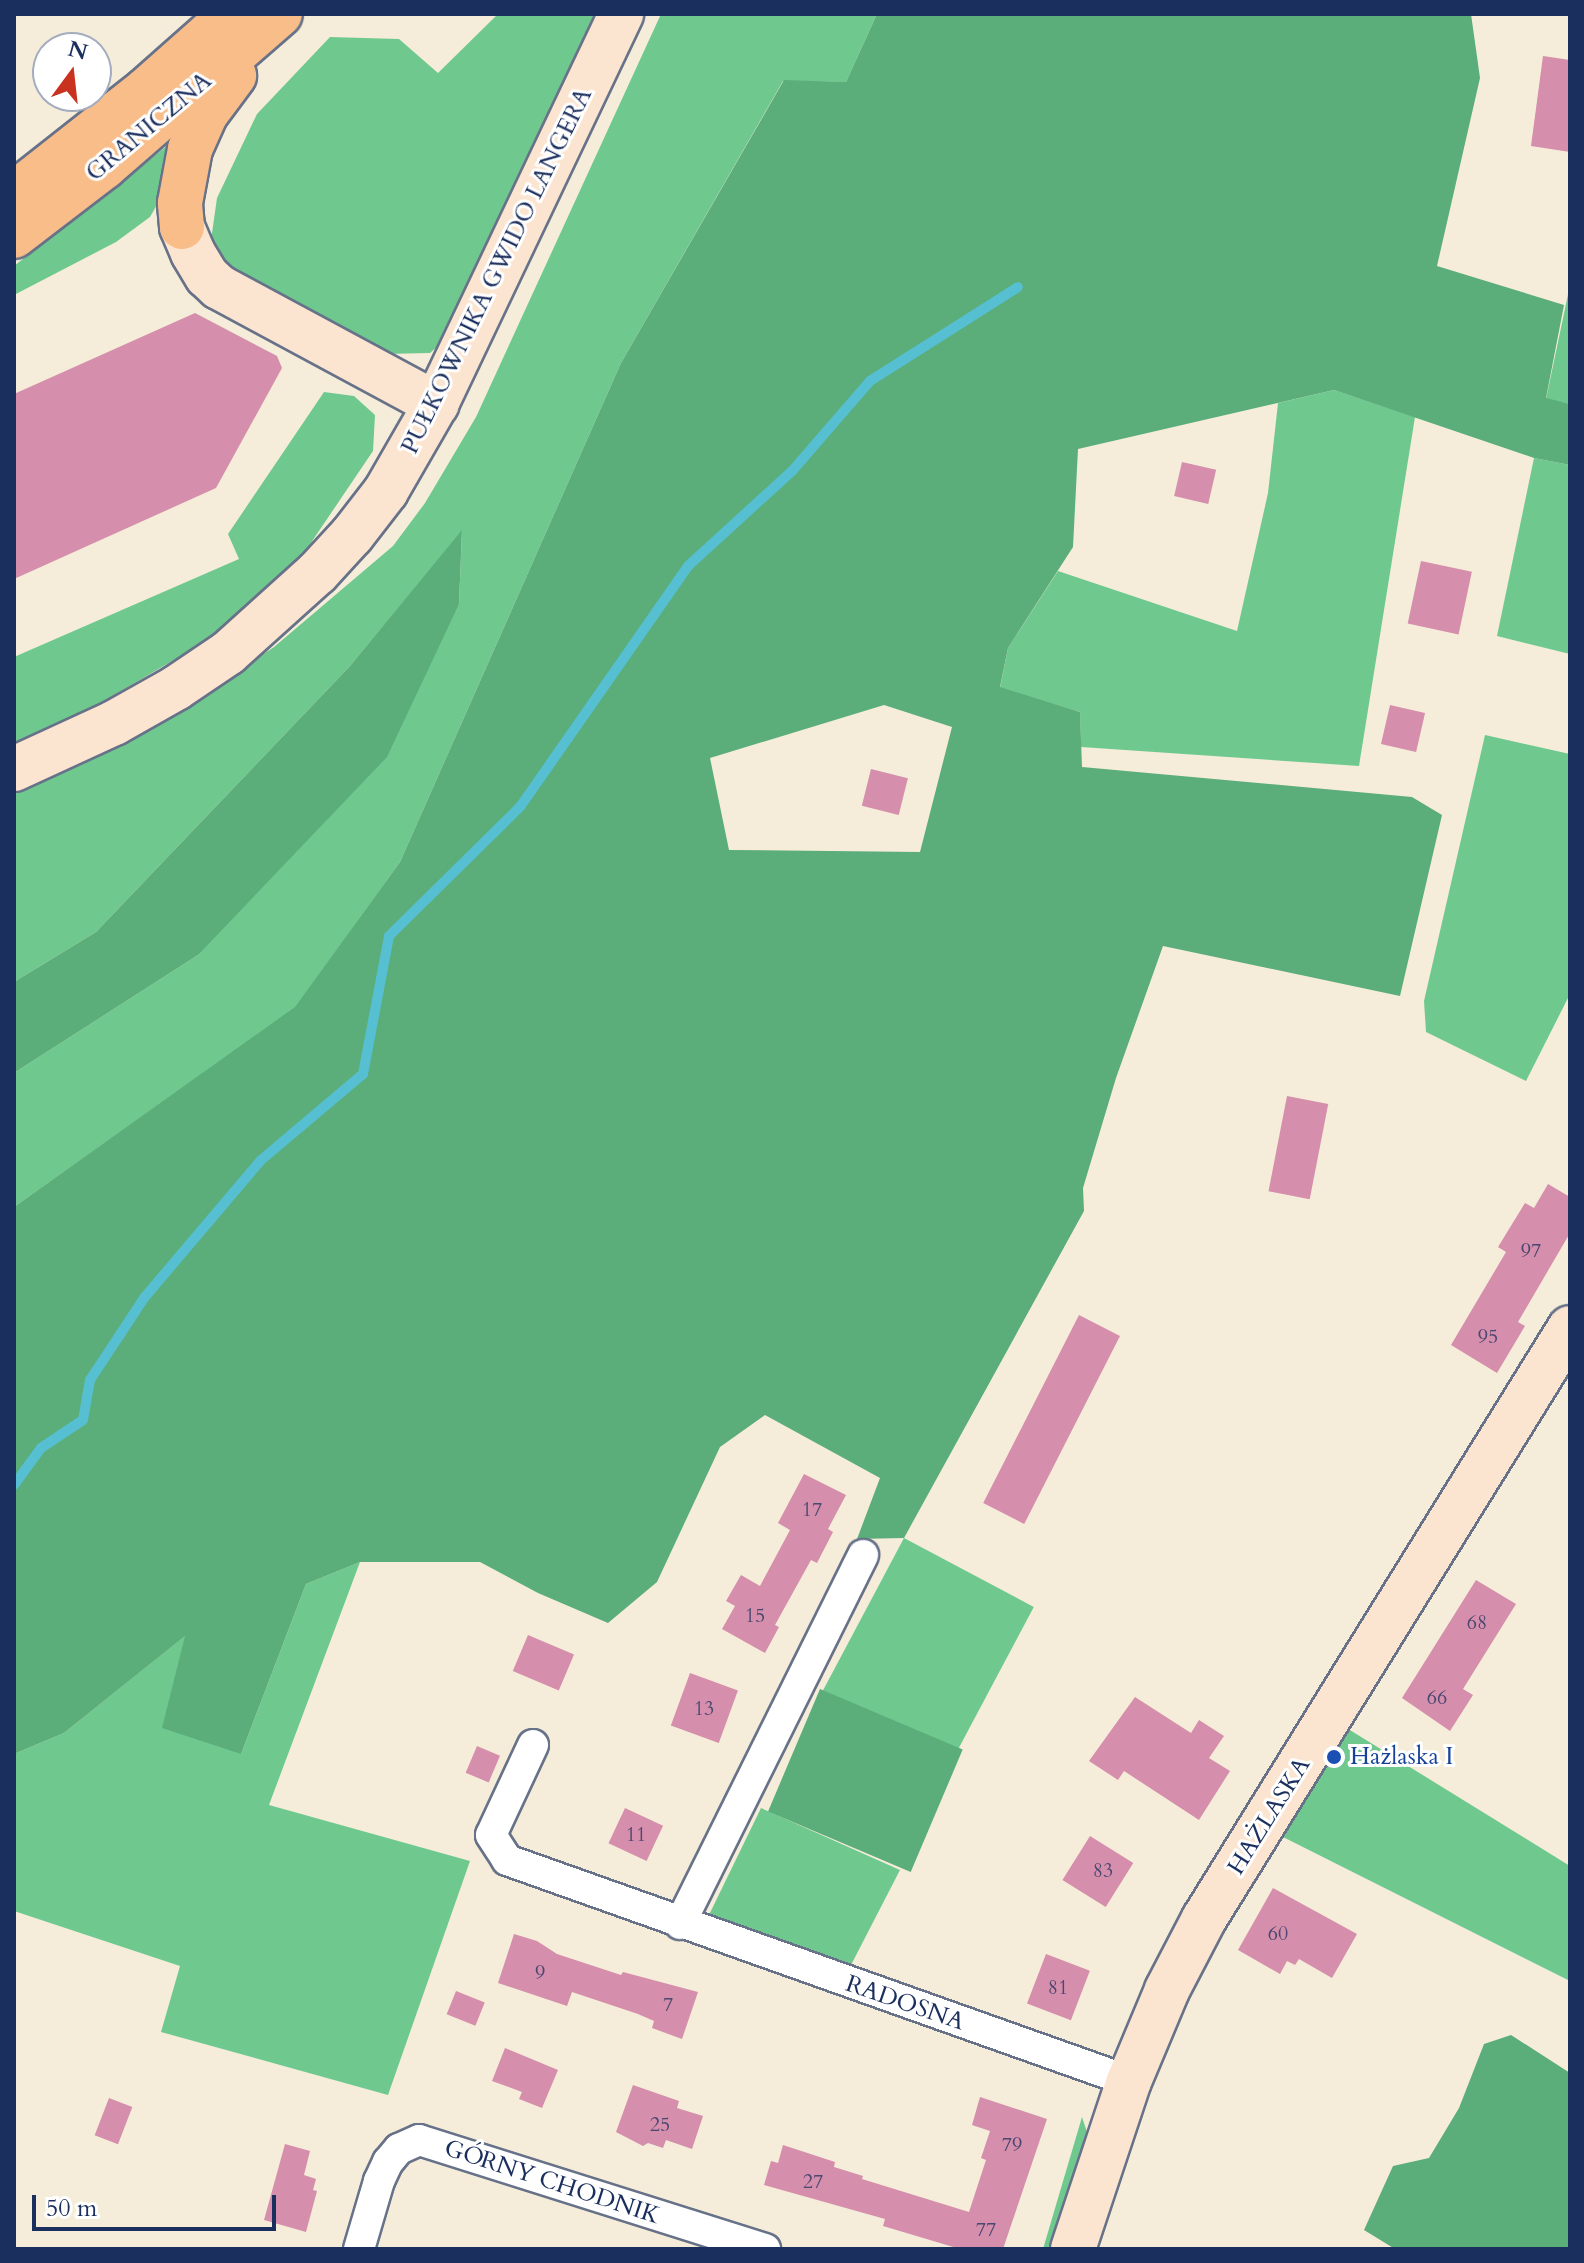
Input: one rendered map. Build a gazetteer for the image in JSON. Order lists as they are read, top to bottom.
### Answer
{
  "streets": {
    "highway": ["GRANICZNA"],
    "street": [
      "PUŁKOWNIKA GWIDO LANGERA",
      "HAŻLASKA",
      "RADOSNA",
      "GÓRNY CHODNIK"
    ]
  },
  "crossings": [
    ["HAŻLASKA", "RADOSNA"]
  ],
  "places": ["Hażlaska I"],
  "house_numbers": [
    "97",
    "95",
    "17",
    "15",
    "68",
    "66",
    "13",
    "11",
    "83",
    "60",
    "9",
    "81",
    "7",
    "25",
    "79",
    "27",
    "77"
  ],
  "scale_bar": "50 m",
  "north": "top"
}
